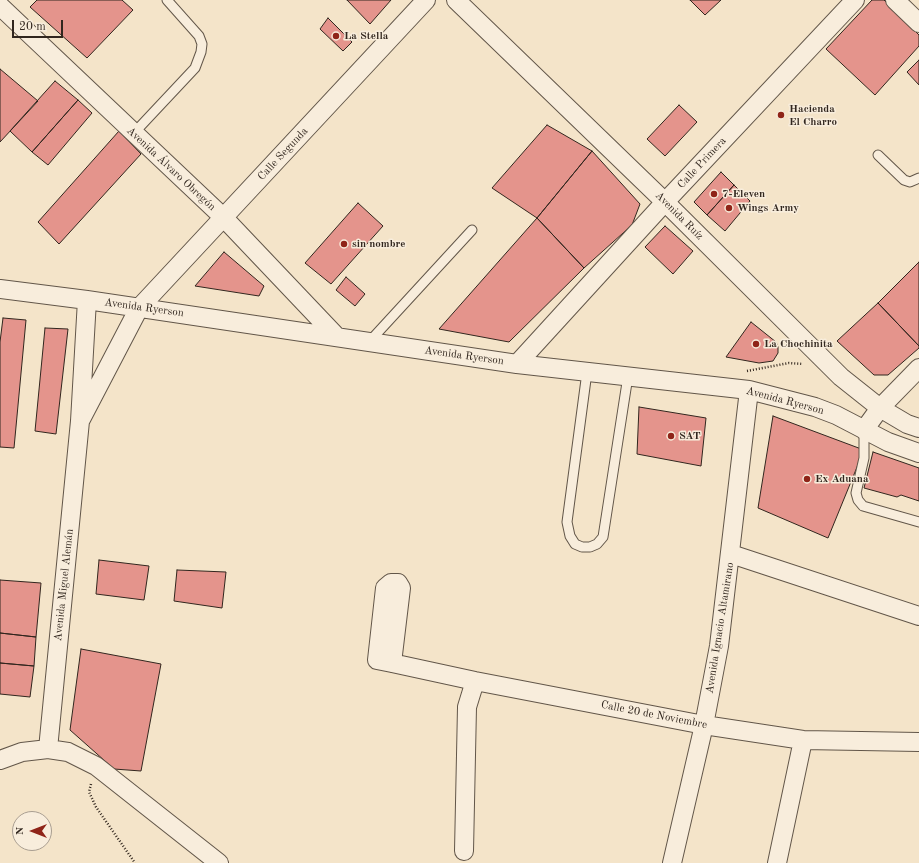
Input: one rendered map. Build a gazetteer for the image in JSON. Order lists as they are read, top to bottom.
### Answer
{
  "streets": {
    "street": [
      "Calle Segunda",
      "Calle Primera",
      "Avenida Álvaro Obregón",
      "Avenida Ruíz",
      "Avenida Ryerson",
      "Avenida Miguel Alemán",
      "Avenida Ignacio Altamirano",
      "Calle 20 de Noviembre"
    ]
  },
  "crossings": [
    ["Calle Segunda", "Avenida Álvaro Obregón"],
    ["Calle Segunda", "Avenida Ryerson"],
    ["Calle Segunda", "Avenida Miguel Alemán"],
    ["Calle Primera", "Avenida Ruíz"],
    ["Calle Primera", "Avenida Ryerson"],
    ["Avenida Álvaro Obregón", "Avenida Ryerson"],
    ["Avenida Ryerson", "Avenida Miguel Alemán"],
    ["Avenida Ryerson", "Avenida Ignacio Altamirano"],
    ["Avenida Ignacio Altamirano", "Calle 20 de Noviembre"]
  ],
  "places": [
    "La Stella",
    "Hacienda El Charro",
    "7-Eleven",
    "Wings Army",
    "sin nombre",
    "La Chochinita",
    "SAT",
    "Ex Aduana"
  ],
  "scale_bar": "20 m",
  "north": "left"
}
